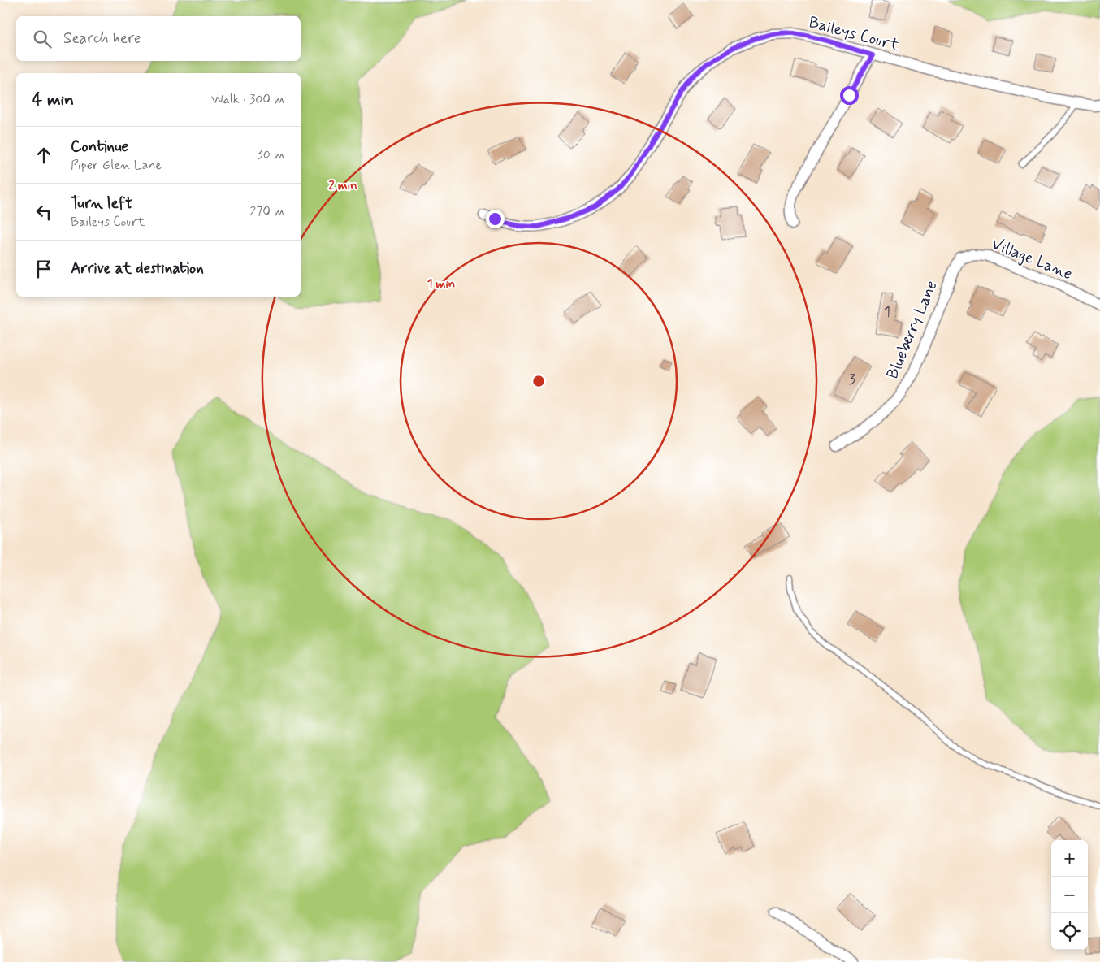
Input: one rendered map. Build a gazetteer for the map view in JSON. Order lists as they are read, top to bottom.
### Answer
{
  "streets": {
    "street": ["Baileys Court", "Village Lane", "Blueberry Lane"]
  },
  "crossings": [
    ["Village Lane", "Blueberry Lane"]
  ],
  "house_numbers": ["1", "3"],
  "page": {
    "search": "Search here",
    "heading": ["4 min", "Walk · 300 m"],
    "list": [
      ["Continue", "Piper Glen Lane", "30 m"],
      ["Turn left", "Baileys Court", "270 m"],
      "Arrive at destination"
    ],
    "map_buttons": ["+", "−"]
  },
  "rings": ["2 min", "1 min"]
}
